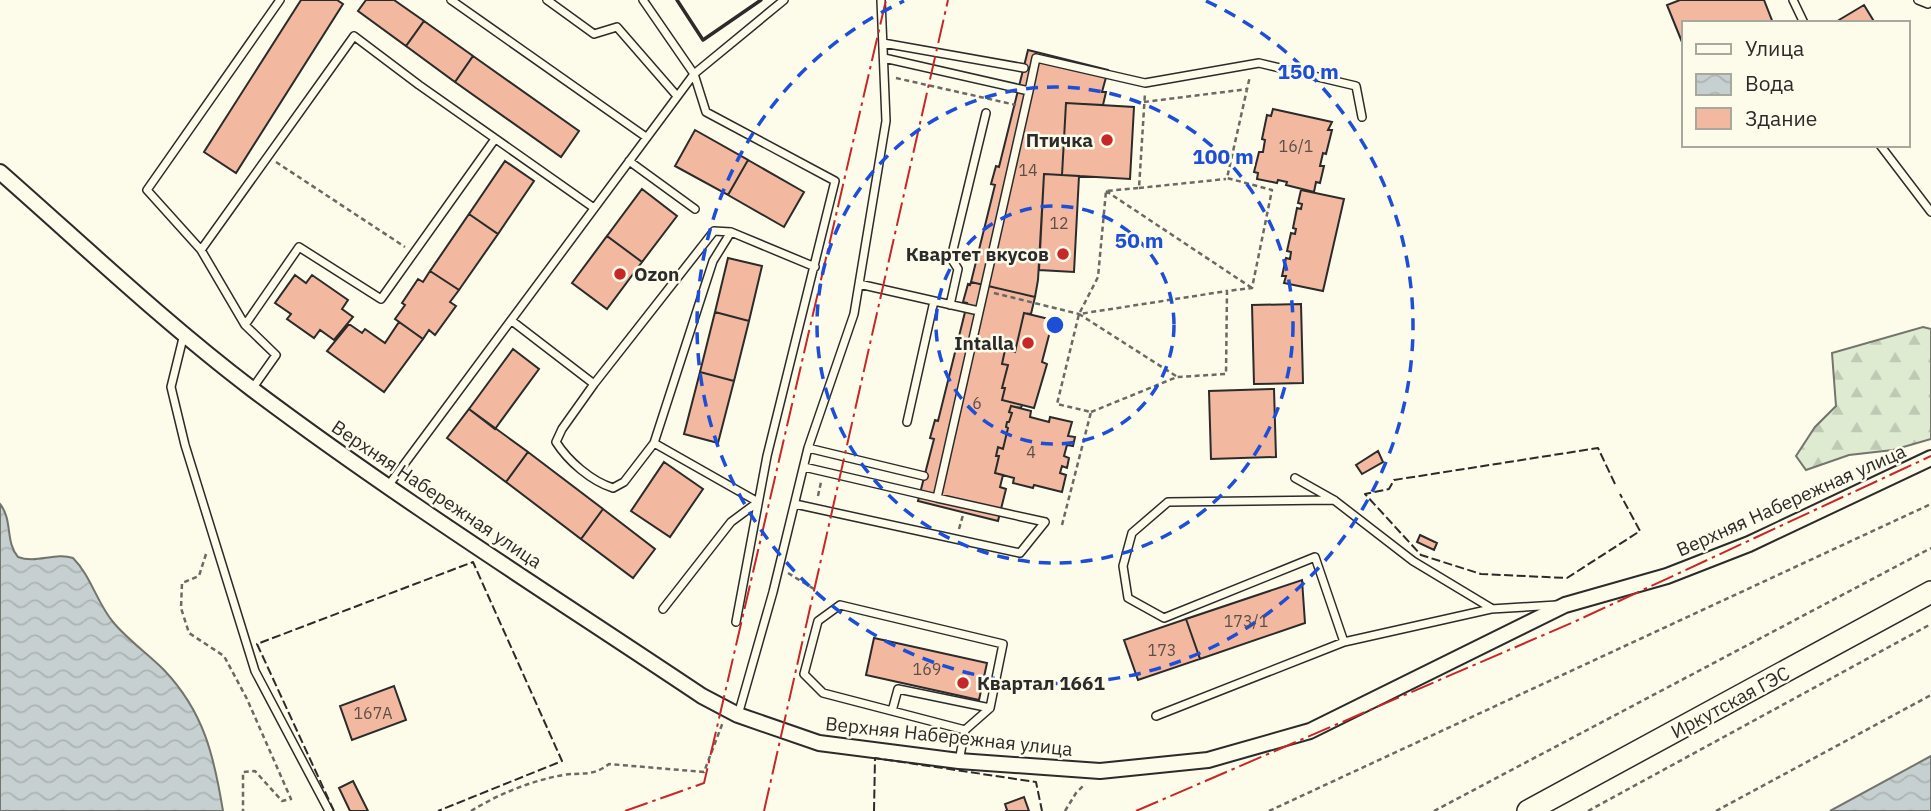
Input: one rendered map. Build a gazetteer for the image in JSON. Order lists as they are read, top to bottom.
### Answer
{
  "streets": {
    "main road": ["Иркутская ГЭС"],
    "street": ["Верхняя Набережная улица"]
  },
  "places": [
    "Птичка",
    "Квартет вкусов",
    "Ozon",
    "Intalla",
    "Квартал 1661"
  ],
  "house_numbers": [
    "16/1",
    "14",
    "12",
    "6",
    "4",
    "173/1",
    "173",
    "169",
    "167А"
  ],
  "legend": ["Улица", "Вода", "Здание"],
  "rings": ["150 m", "100 m", "50 m"]
}
